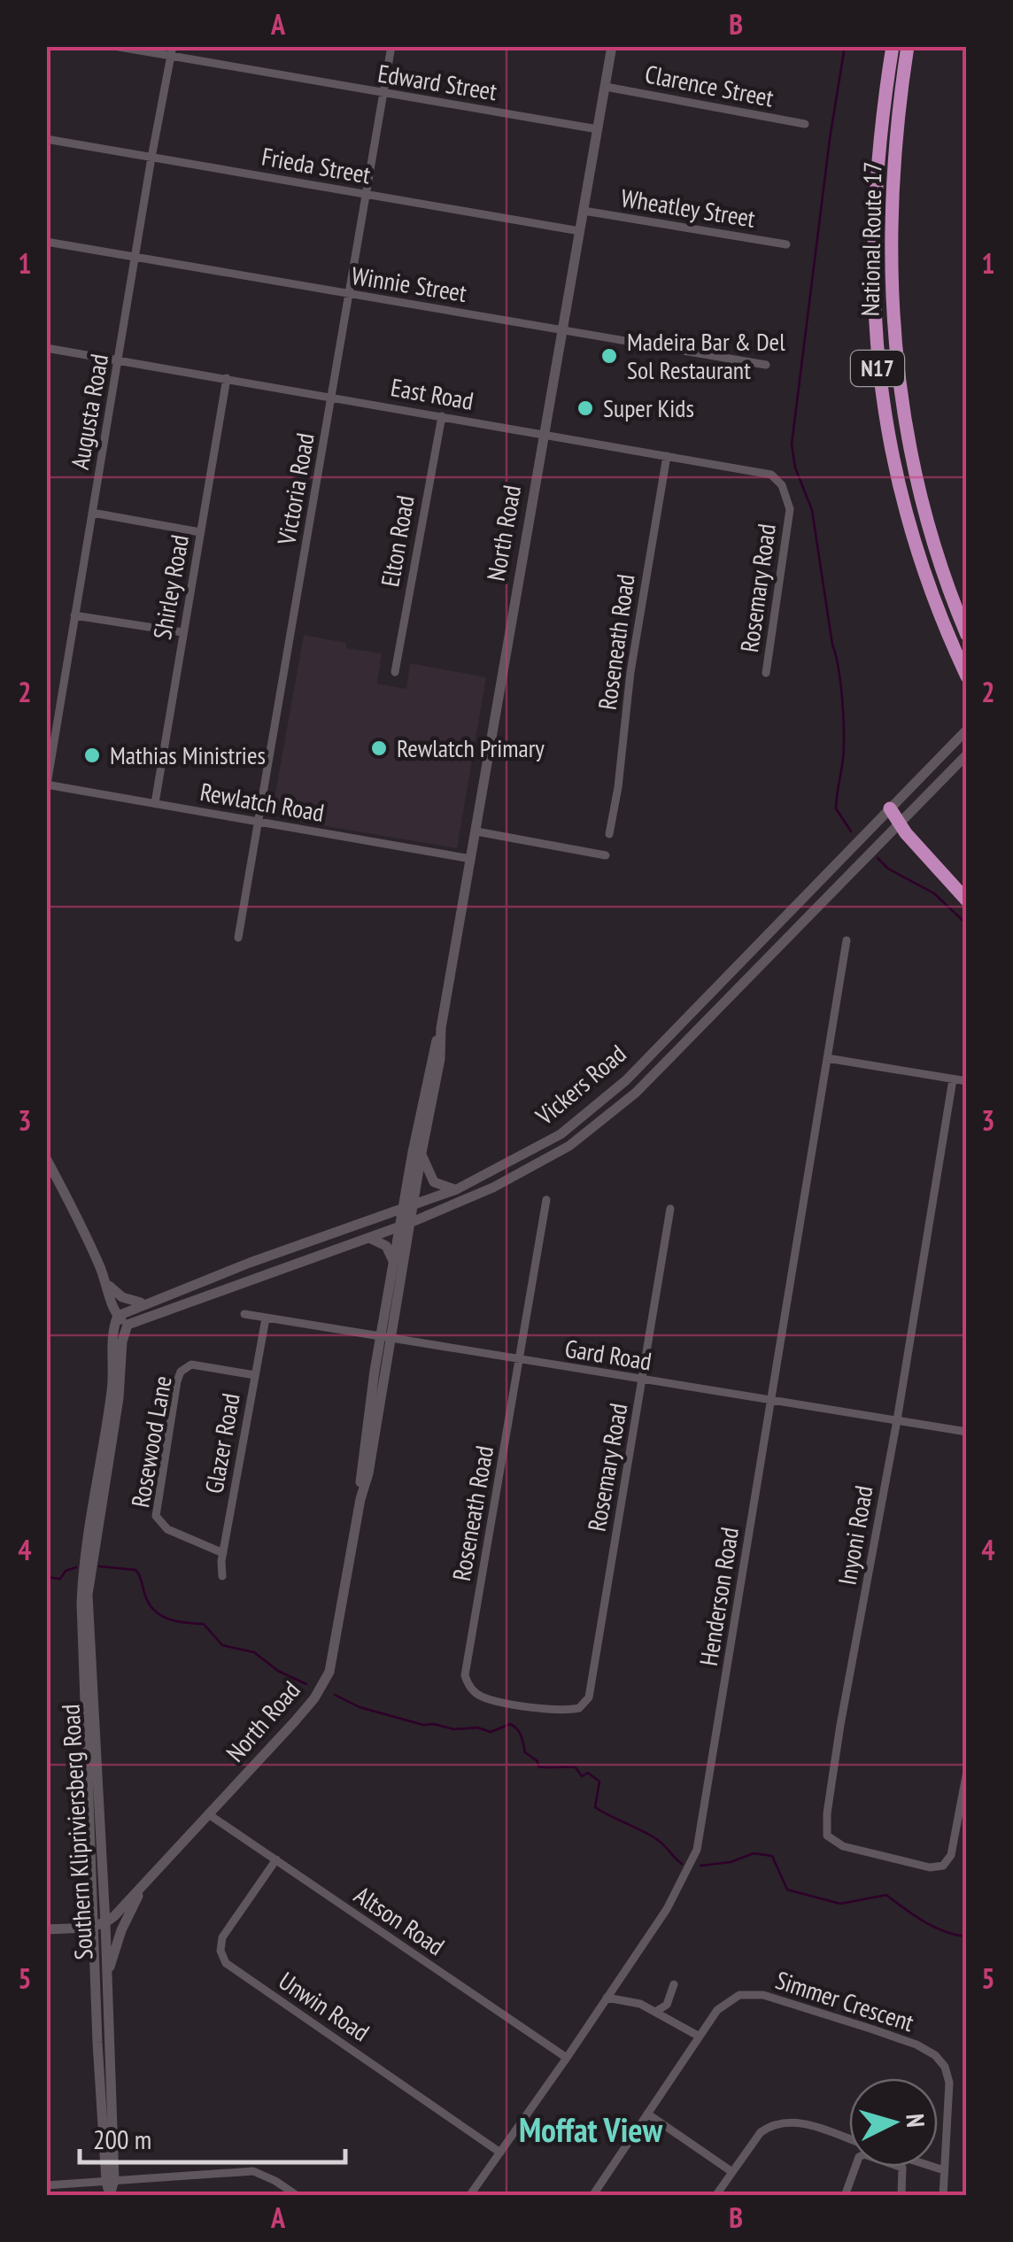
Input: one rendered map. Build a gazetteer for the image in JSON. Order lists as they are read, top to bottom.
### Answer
{
  "streets": {
    "highway": ["National Route 17", "N17"],
    "main road": ["North Road", "Vickers Road", "Southern Klipriviersberg Road"],
    "street": [
      "Edward Street",
      "Clarence Street",
      "Frieda Street",
      "Wheatley Street",
      "Winnie Street",
      "East Road",
      "Augusta Road",
      "Victoria Road",
      "Elton Road",
      "Shirley Road",
      "Rosemary Road",
      "Roseneath Road",
      "Rewlatch Road",
      "Gard Road",
      "Rosewood Lane",
      "Glazer Road",
      "Inyoni Road",
      "Henderson Road",
      "Altson Road",
      "Simmer Crescent",
      "Unwin Road"
    ]
  },
  "crossings": [
    ["Edward Street", "Augusta Road"],
    ["Edward Street", "Victoria Road"],
    ["Edward Street", "North Road"],
    ["Clarence Street", "North Road"],
    ["Frieda Street", "Augusta Road"],
    ["Frieda Street", "Victoria Road"],
    ["Frieda Street", "North Road"],
    ["Wheatley Street", "North Road"],
    ["Winnie Street", "Augusta Road"],
    ["Winnie Street", "Victoria Road"],
    ["Winnie Street", "North Road"],
    ["East Road", "Augusta Road"],
    ["East Road", "Victoria Road"],
    ["East Road", "North Road"],
    ["East Road", "Elton Road"],
    ["East Road", "Shirley Road"],
    ["East Road", "Rosemary Road"],
    ["East Road", "Roseneath Road"],
    ["Augusta Road", "Rewlatch Road"],
    ["Victoria Road", "Rewlatch Road"],
    ["North Road", "Rewlatch Road"],
    ["North Road", "Vickers Road"],
    ["North Road", "Gard Road"],
    ["North Road", "Southern Klipriviersberg Road"],
    ["North Road", "Altson Road"],
    ["Shirley Road", "Rewlatch Road"],
    ["Rosemary Road", "Roseneath Road"],
    ["Rosemary Road", "Gard Road"],
    ["Roseneath Road", "Gard Road"],
    ["Vickers Road", "Southern Klipriviersberg Road"],
    ["Gard Road", "Glazer Road"],
    ["Gard Road", "Inyoni Road"],
    ["Gard Road", "Henderson Road"],
    ["Rosewood Lane", "Glazer Road"],
    ["Henderson Road", "Altson Road"],
    ["Henderson Road", "Unwin Road"],
    ["Altson Road", "Unwin Road"]
  ],
  "districts": ["Moffat View"],
  "places": [
    "Madeira Bar & Del Sol Restaurant",
    "Super Kids",
    "Rewlatch Primary",
    "Mathias Ministries"
  ],
  "scale_bar": "200 m",
  "north": "right",
  "grid": {
    "columns": ["A", "B"],
    "rows": [
      "1",
      "2",
      "3",
      "4",
      "5"
    ]
  }
}
